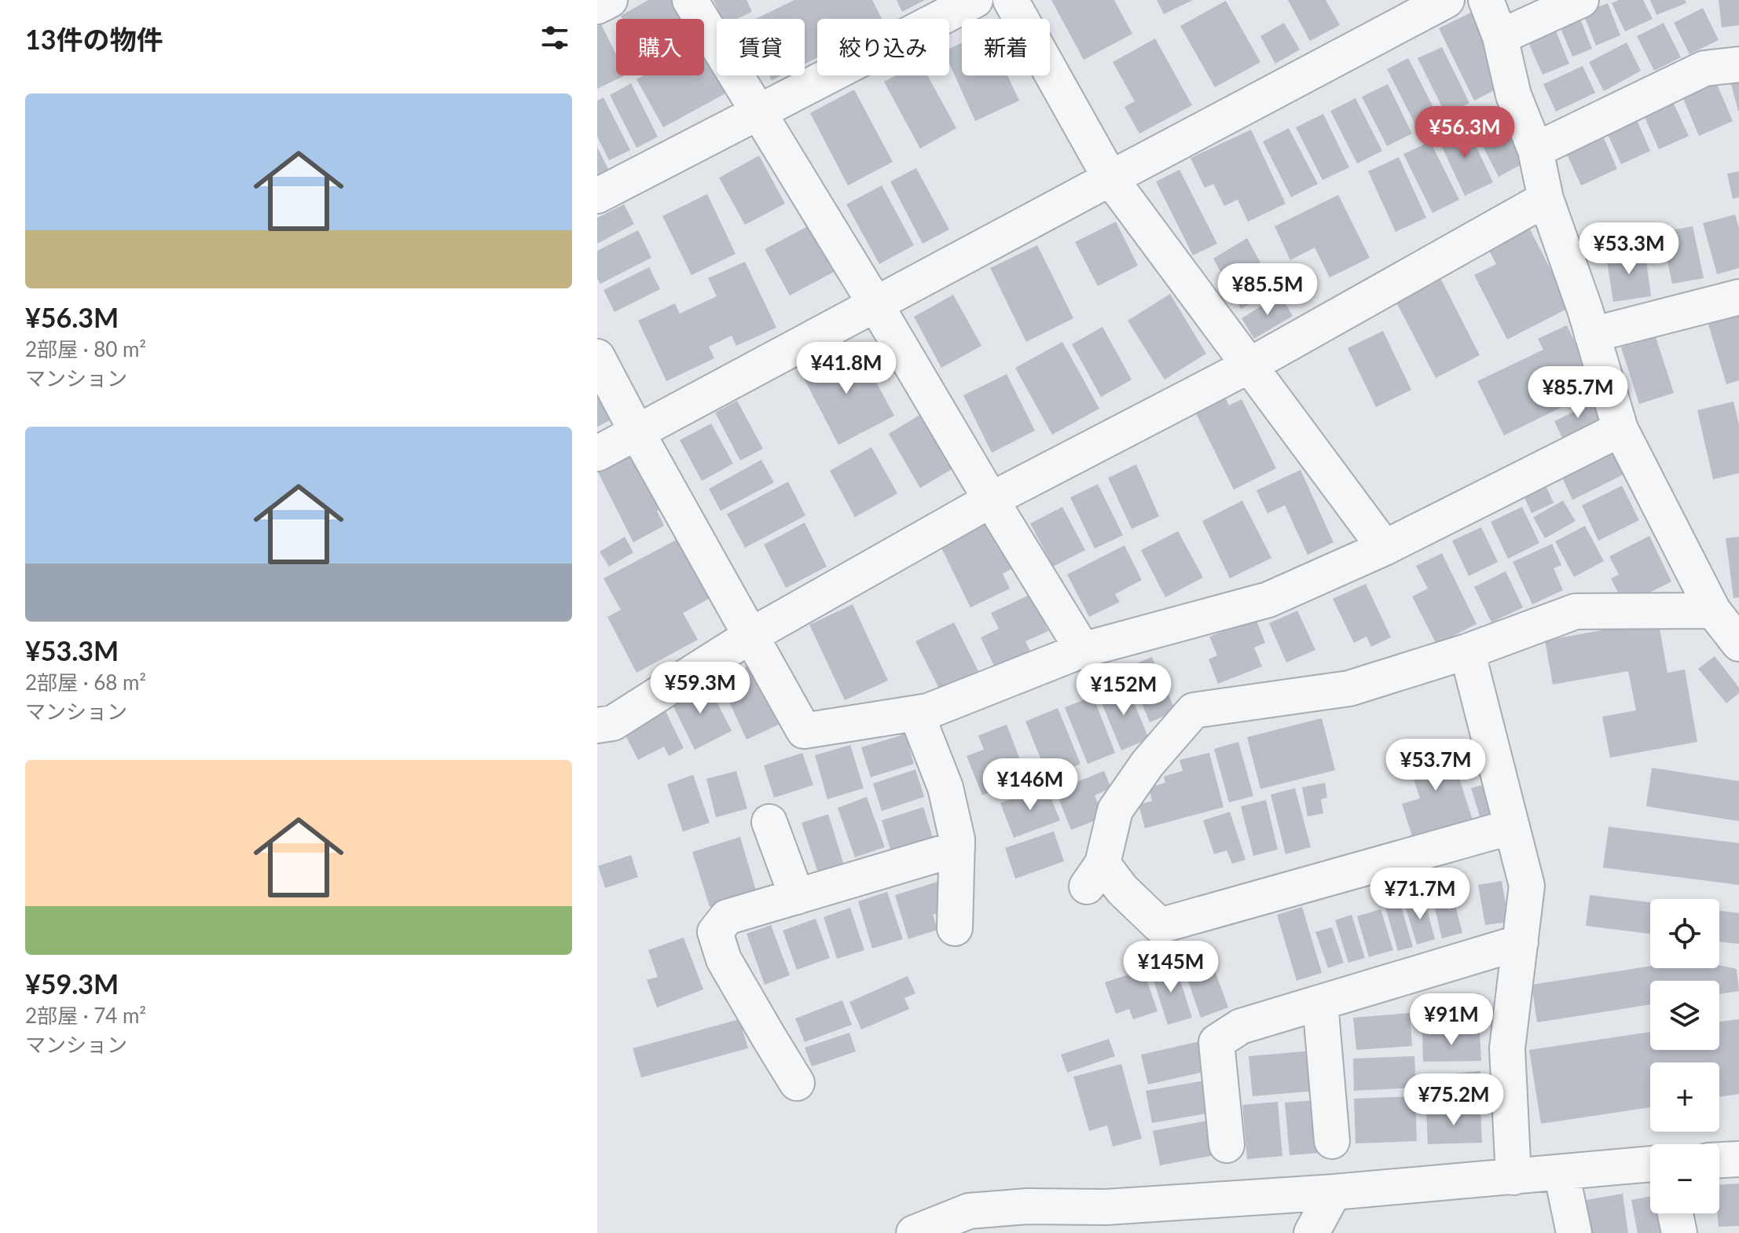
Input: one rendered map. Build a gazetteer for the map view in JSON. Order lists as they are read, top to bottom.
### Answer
{
  "page": {
    "heading": "13件の物件",
    "chip": [
      "購入",
      "賃貸",
      "絞り込み",
      "新着"
    ],
    "list": [
      {
        "name": "¥56.3M",
        "note": "2部屋 · 80 m² · マンション"
      },
      {
        "name": "¥53.3M",
        "note": "2部屋 · 68 m² · マンション"
      },
      {
        "name": "¥59.3M",
        "note": "2部屋 · 74 m² · マンション"
      }
    ],
    "price": [
      "¥56.3M",
      "¥53.3M",
      "¥85.5M",
      "¥41.8M",
      "¥85.7M",
      "¥59.3M",
      "¥152M",
      "¥53.7M",
      "¥146M",
      "¥71.7M",
      "¥145M",
      "¥91M",
      "¥75.2M"
    ],
    "map_buttons": ["+", "−"]
  }
}
